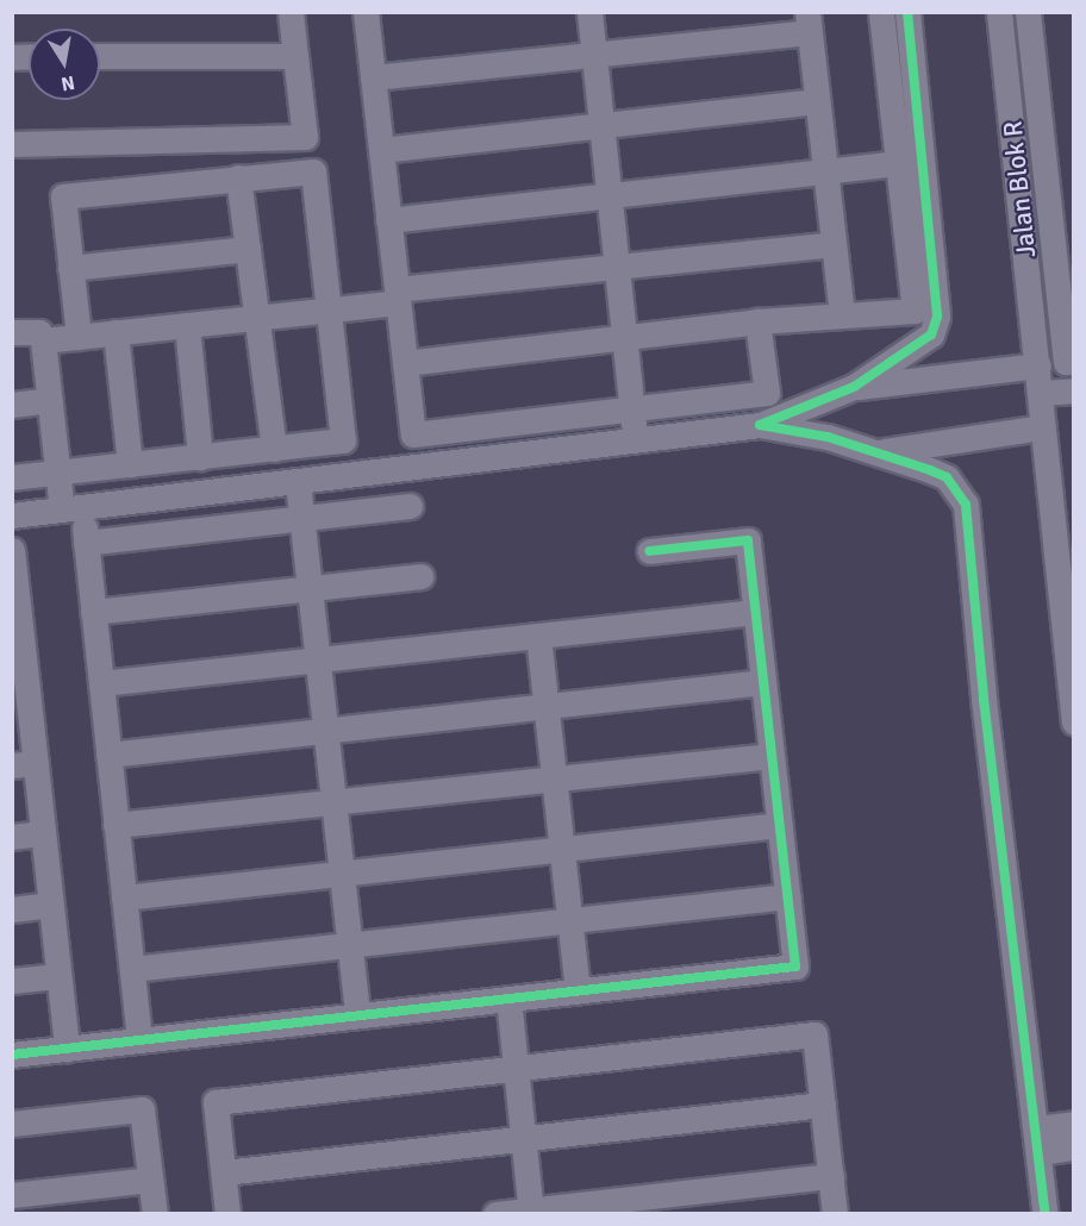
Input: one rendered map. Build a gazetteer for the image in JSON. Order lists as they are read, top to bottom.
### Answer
{
  "streets": {
    "street": ["Jalan Blok R"]
  },
  "north": "bottom"
}
